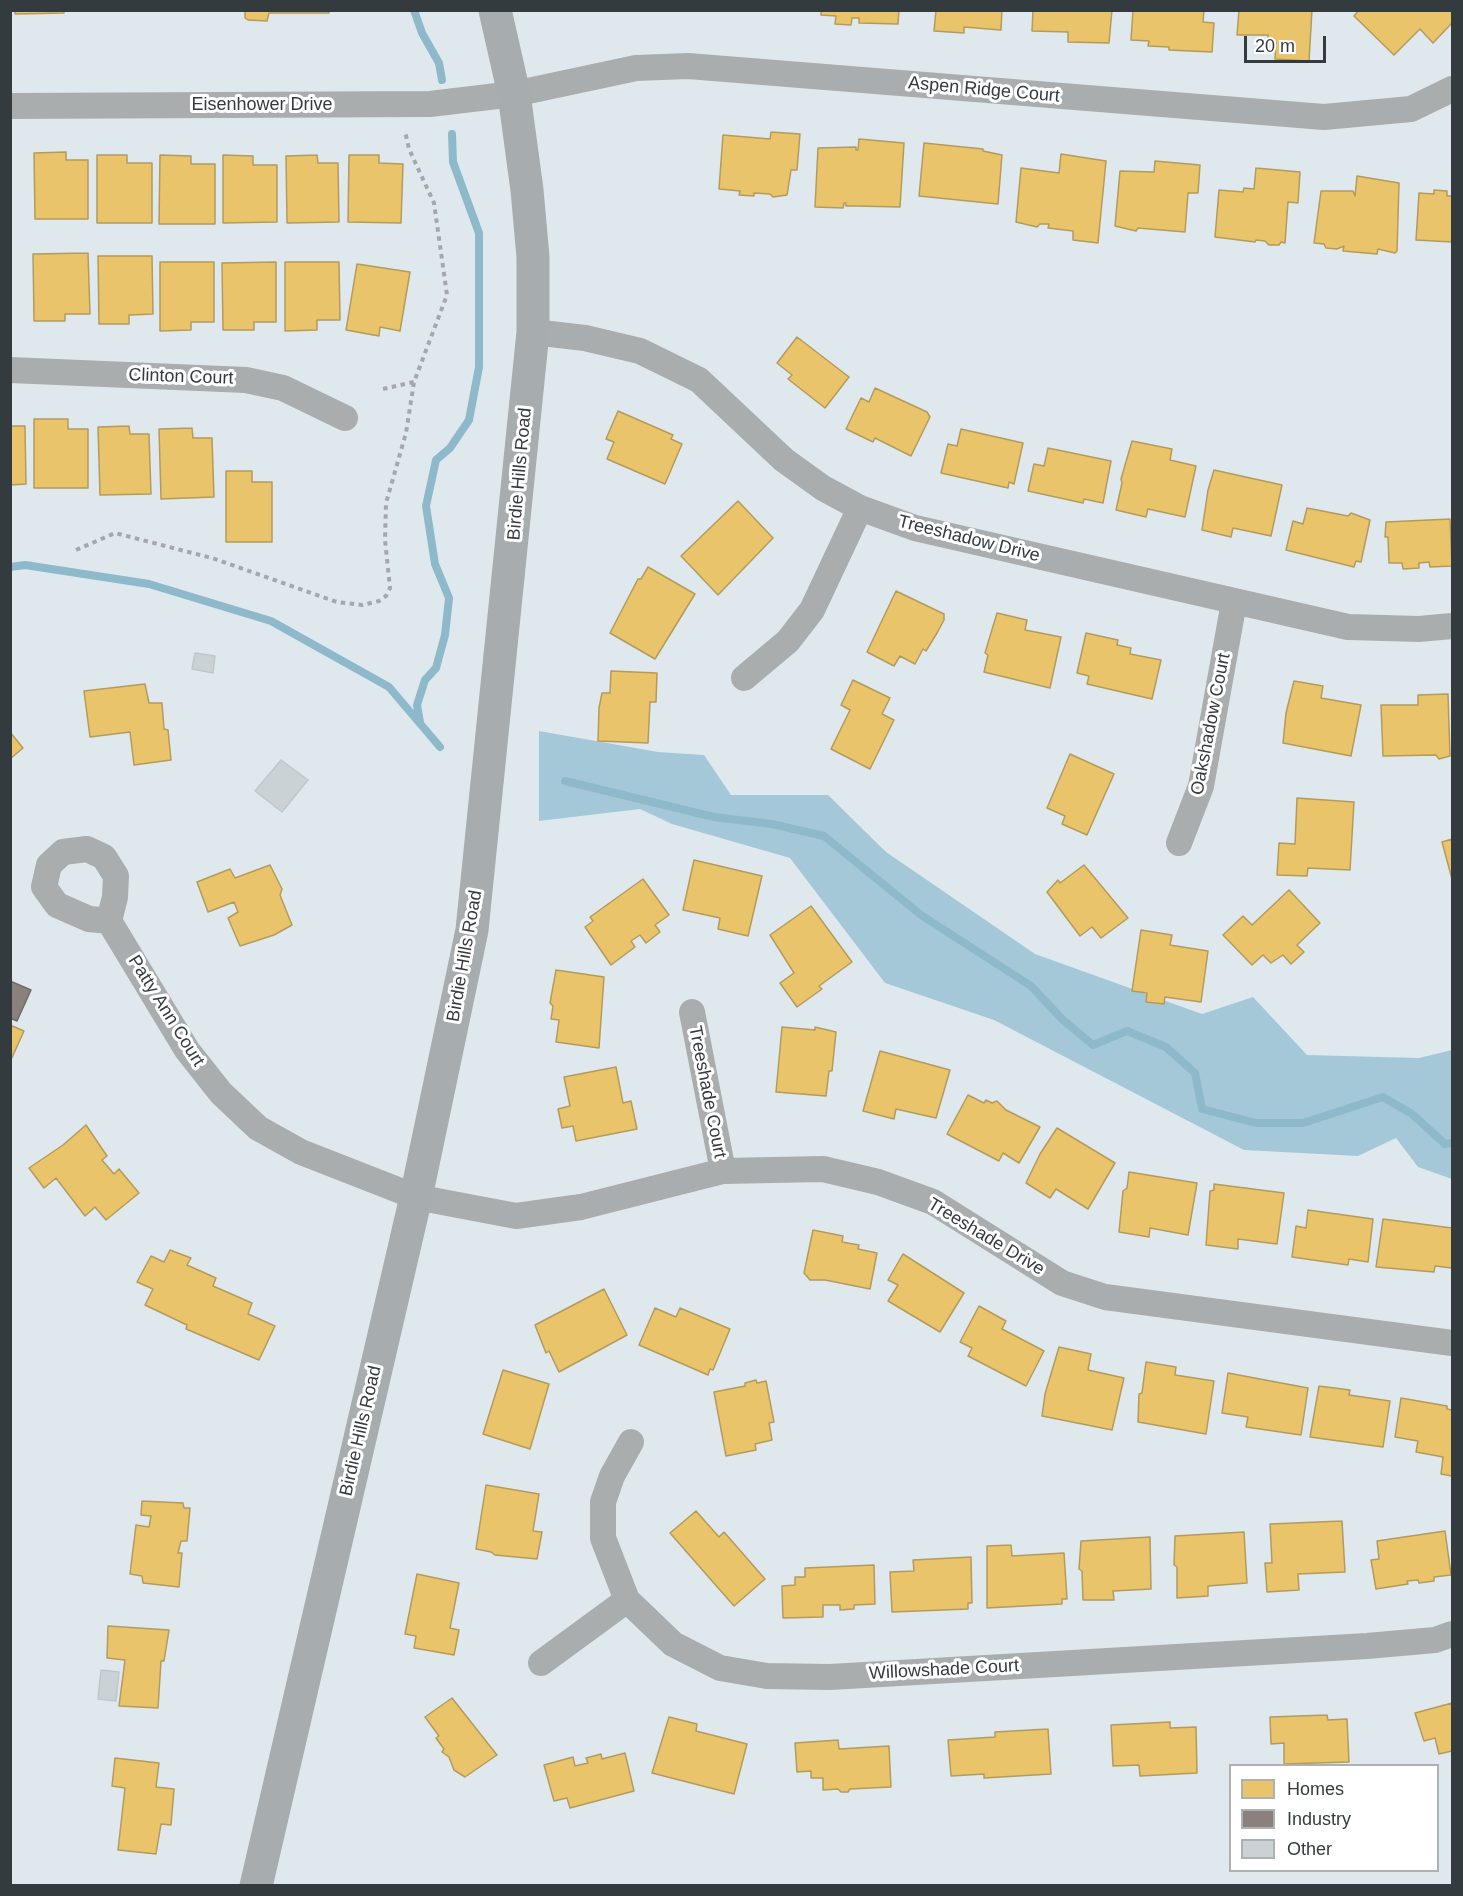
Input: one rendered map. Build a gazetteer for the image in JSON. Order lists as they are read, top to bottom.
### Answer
{
  "streets": {
    "main road": ["Birdie Hills Road"],
    "street": [
      "Aspen Ridge Court",
      "Eisenhower Drive",
      "Clinton Court",
      "Treeshadow Drive",
      "Oakshadow Court",
      "Patty Ann Court",
      "Treeshade Court",
      "Treeshade Drive",
      "Willowshade Court"
    ]
  },
  "crossings": [
    ["Aspen Ridge Court", "Eisenhower Drive"],
    ["Aspen Ridge Court", "Birdie Hills Road"],
    ["Eisenhower Drive", "Birdie Hills Road"],
    ["Birdie Hills Road", "Treeshadow Drive"],
    ["Birdie Hills Road", "Patty Ann Court"],
    ["Birdie Hills Road", "Treeshade Drive"],
    ["Treeshadow Drive", "Oakshadow Court"],
    ["Patty Ann Court", "Treeshade Drive"],
    ["Treeshade Court", "Treeshade Drive"]
  ],
  "legend": ["Homes", "Industry", "Other"],
  "scale_bar": "20 m"
}
